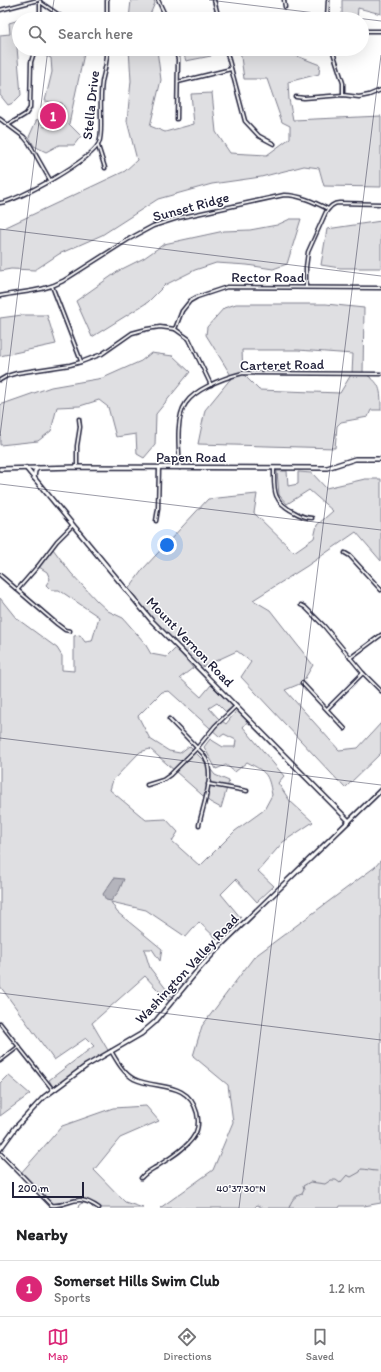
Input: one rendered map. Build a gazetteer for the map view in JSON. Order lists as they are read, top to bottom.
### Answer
{
  "streets": {
    "street": [
      "Stella Drive",
      "Sunset Ridge",
      "Rector Road",
      "Carteret Road",
      "Papen Road",
      "Mount Vernon Road",
      "Washington Valley Road"
    ]
  },
  "crossings": [
    ["Carteret Road", "Papen Road"],
    ["Papen Road", "Mount Vernon Road"],
    ["Mount Vernon Road", "Washington Valley Road"]
  ],
  "scale_bar": "200 m",
  "page": {
    "search": "Search here",
    "pins": "1",
    "scale": "200 m",
    "heading": "Nearby",
    "list": [
      {
        "mark": "1",
        "name": "Somerset Hills Swim Club",
        "note": "Sports",
        "value": "1.2 km"
      }
    ],
    "nav": ["Map", "Directions", "Saved"]
  },
  "coordinates": ["40°37'30\"N"]
}
